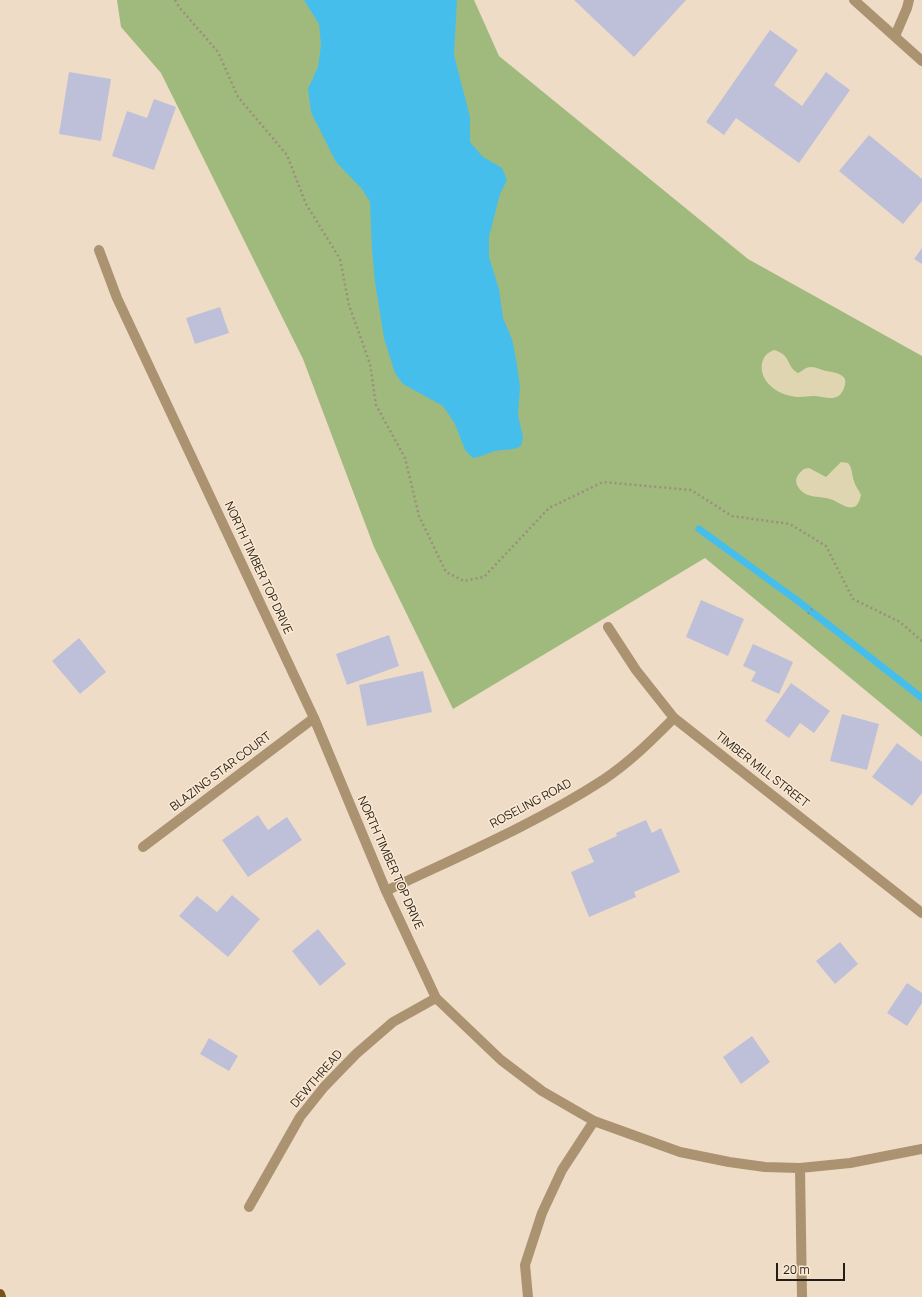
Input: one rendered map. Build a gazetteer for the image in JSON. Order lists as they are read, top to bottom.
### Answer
{
  "streets": {
    "street": [
      "NORTH TIMBER TOP DRIVE",
      "TIMBER MILL STREET",
      "BLAZING STAR COURT",
      "ROSELING ROAD",
      "DEWTHREAD"
    ]
  },
  "crossings": [
    ["NORTH TIMBER TOP DRIVE", "BLAZING STAR COURT"],
    ["NORTH TIMBER TOP DRIVE", "ROSELING ROAD"],
    ["NORTH TIMBER TOP DRIVE", "DEWTHREAD"],
    ["TIMBER MILL STREET", "ROSELING ROAD"]
  ],
  "scale_bar": "20 m"
}
